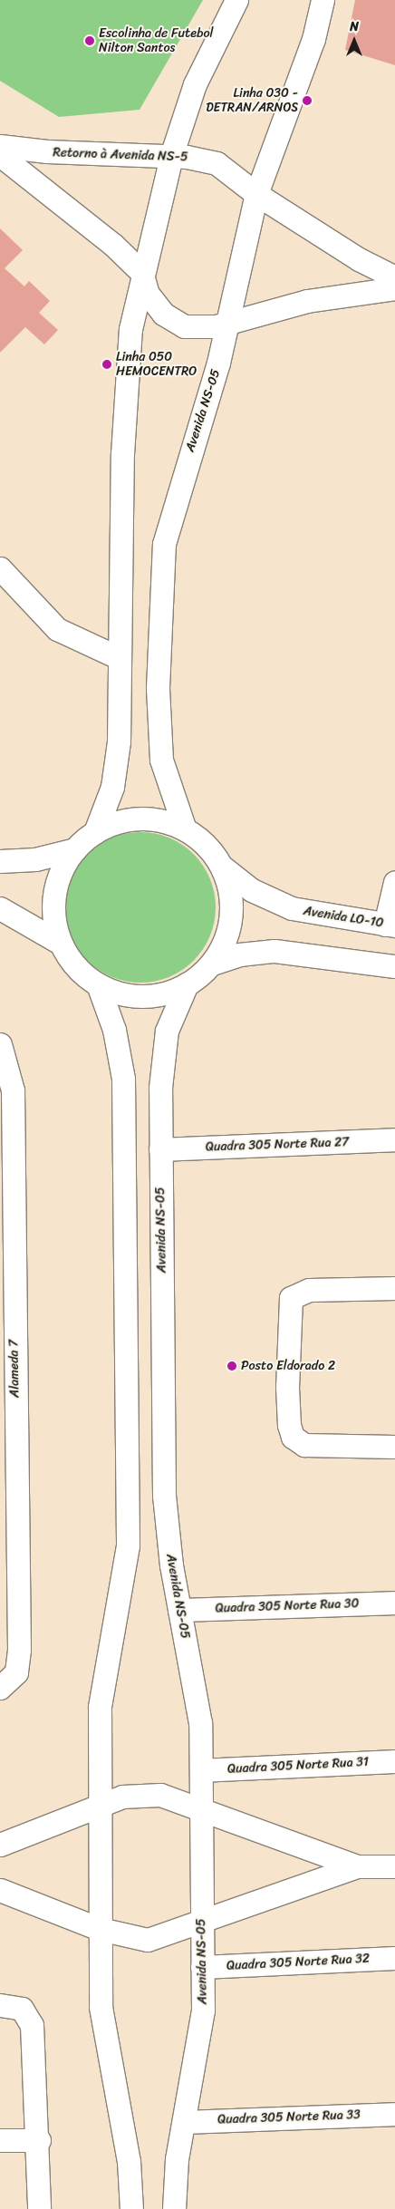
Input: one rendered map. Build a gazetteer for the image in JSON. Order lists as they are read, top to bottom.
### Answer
{
  "streets": {
    "street": [
      "Retorno à Avenida NS-5",
      "Avenida NS-05",
      "Avenida LO-10",
      "Quadra 305 Norte Rua 27",
      "Alameda 7",
      "Quadra 305 Norte Rua 30",
      "Quadra 305 Norte Rua 31",
      "Quadra 305 Norte Rua 32",
      "Quadra 305 Norte Rua 33"
    ]
  },
  "crossings": [
    ["Retorno à Avenida NS-5", "Avenida NS-05"],
    ["Avenida NS-05", "Avenida LO-10"],
    ["Avenida NS-05", "Quadra 305 Norte Rua 27"],
    ["Avenida NS-05", "Quadra 305 Norte Rua 30"],
    ["Avenida NS-05", "Quadra 305 Norte Rua 31"],
    ["Avenida NS-05", "Quadra 305 Norte Rua 32"],
    ["Avenida NS-05", "Quadra 305 Norte Rua 33"]
  ],
  "places": [
    "Escolinha de Futebol Nilton Santos",
    "Linha 030 - DETRAN/ARNOS",
    "Linha 050 HEMOCENTRO",
    "Posto Eldorado 2"
  ],
  "north": "top"
}
